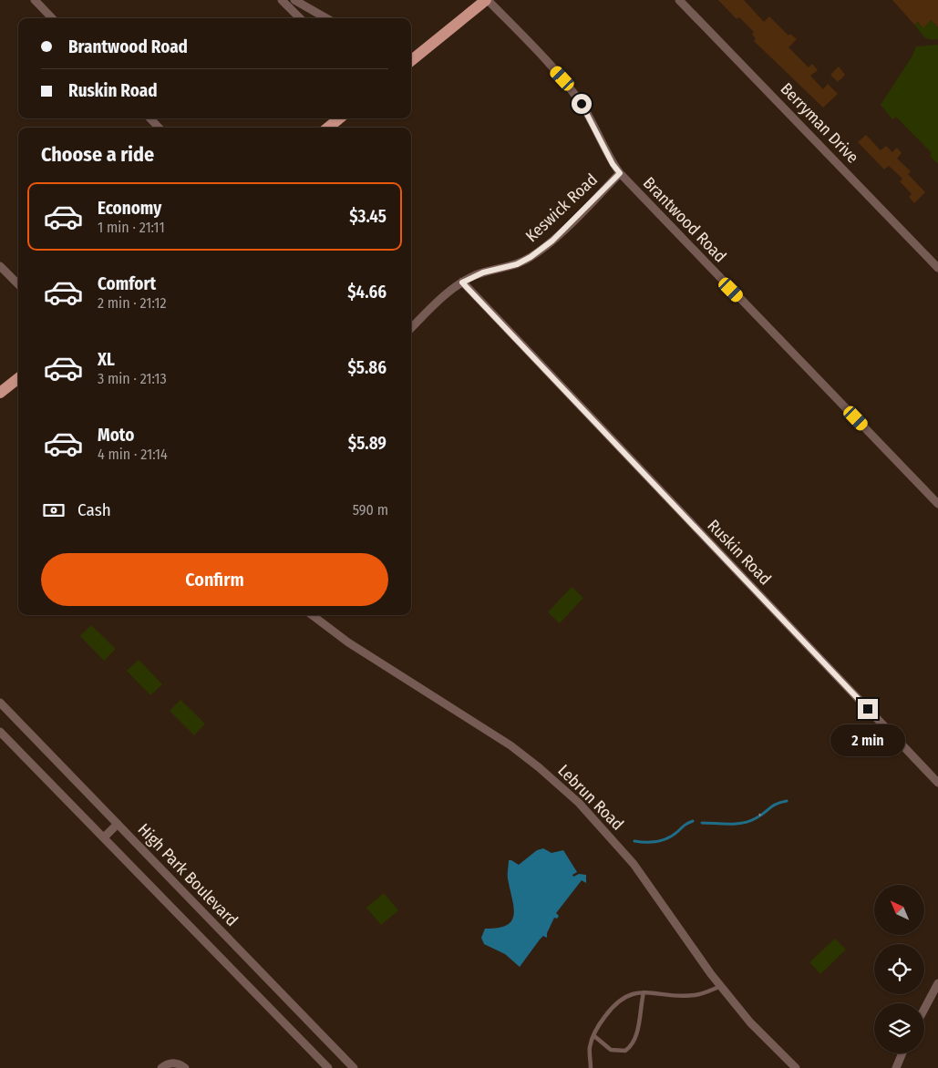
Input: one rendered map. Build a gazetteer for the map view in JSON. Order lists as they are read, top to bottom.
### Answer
{
  "streets": {
    "street": [
      "Berryman Drive",
      "Keswick Road",
      "Brantwood Road",
      "Ruskin Road",
      "Lebrun Road",
      "High Park Boulevard"
    ]
  },
  "crossings": [
    ["Keswick Road", "Brantwood Road"],
    ["Keswick Road", "Ruskin Road"]
  ],
  "north": "top left",
  "page": {
    "banner": ["Brantwood Road", "Ruskin Road"],
    "heading": "Choose a ride",
    "list": [
      {
        "name": "Economy",
        "note": "1 min · 21:11",
        "value": "$3.45"
      },
      {
        "name": "Comfort",
        "note": "2 min · 21:12",
        "value": "$4.66"
      },
      {
        "name": "XL",
        "note": "3 min · 21:13",
        "value": "$5.86"
      },
      {
        "name": "Moto",
        "note": "4 min · 21:14",
        "value": "$5.89"
      }
    ],
    "pay": ["Cash", "590 m"],
    "buttons": "Confirm",
    "bubble": "2 min"
  }
}
